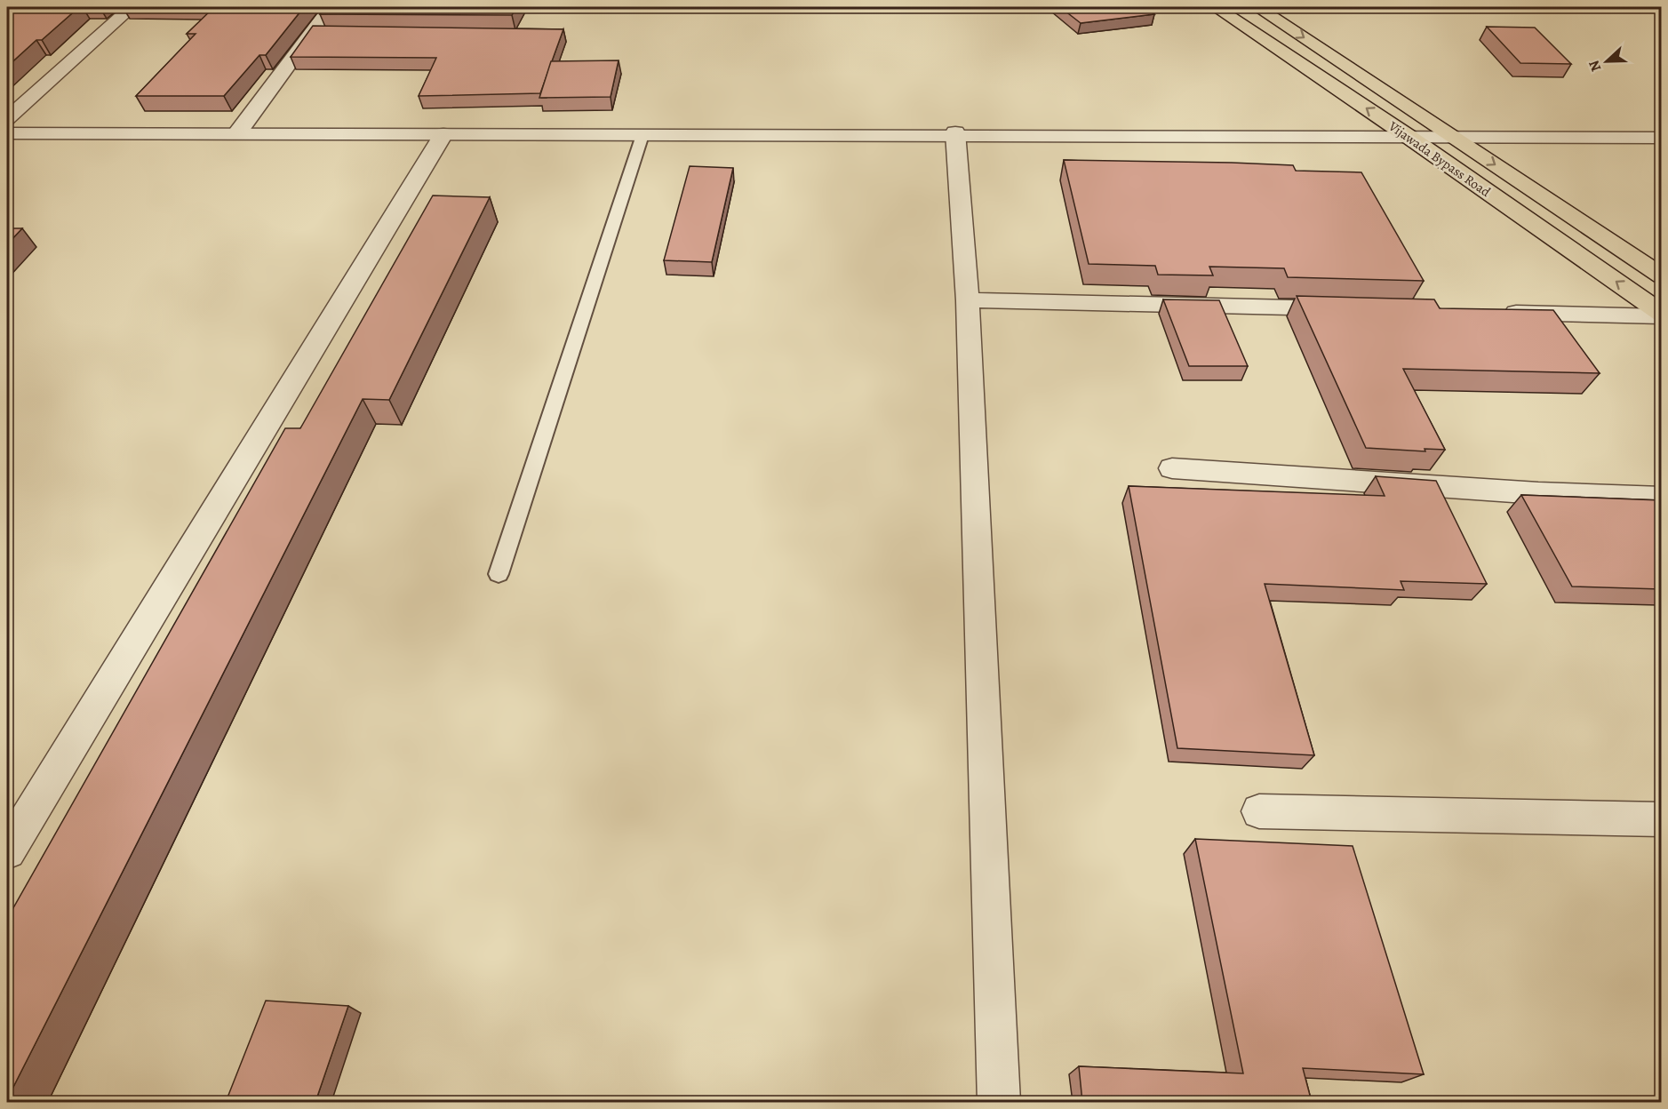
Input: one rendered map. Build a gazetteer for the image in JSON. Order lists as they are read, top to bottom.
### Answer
{
  "streets": {
    "main road": ["Vijawada Bypass Road"]
  },
  "north": "left"
}
